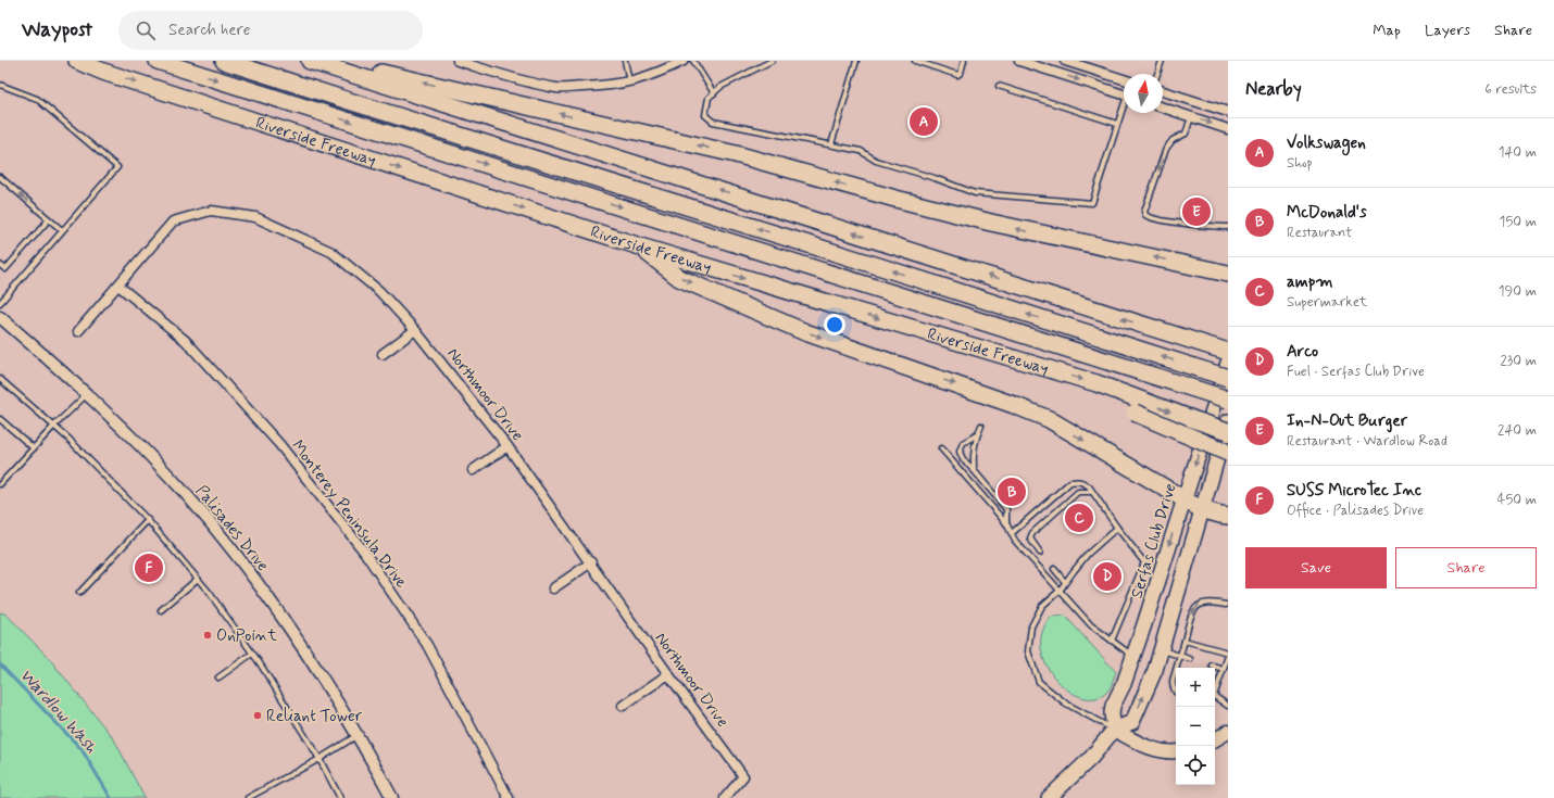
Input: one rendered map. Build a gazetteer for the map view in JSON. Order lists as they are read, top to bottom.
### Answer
{
  "streets": {
    "highway": ["Riverside Freeway"],
    "main road": ["Serfas Club Drive"],
    "street": ["Northmoor Drive", "Monterey Peninsula Drive", "Palisades Drive"]
  },
  "crossings": [
    ["Northmoor Drive", "Monterey Peninsula Drive"]
  ],
  "water": ["Wardlow Wash"],
  "places": ["OnPoint", "Reliant Tower"],
  "north": "top",
  "page": {
    "header": "Waypost",
    "search": "Search here",
    "nav": ["Map", "Layers", "Share"],
    "heading": ["Nearby", "6 results"],
    "pins": [
      "A",
      "E",
      "B",
      "C",
      "F",
      "D"
    ],
    "list": [
      {
        "mark": "A",
        "name": "Volkswagen",
        "note": "Shop",
        "value": "140 m"
      },
      {
        "mark": "B",
        "name": "McDonald's",
        "note": "Restaurant",
        "value": "150 m"
      },
      {
        "mark": "C",
        "name": "ampm",
        "note": "Supermarket",
        "value": "190 m"
      },
      {
        "mark": "D",
        "name": "Arco",
        "note": "Fuel · Serfas Club Drive",
        "value": "230 m"
      },
      {
        "mark": "E",
        "name": "In-N-Out Burger",
        "note": "Restaurant · Wardlow Road",
        "value": "240 m"
      },
      {
        "mark": "F",
        "name": "SUSS MicroTec Inc",
        "note": "Office · Palisades Drive",
        "value": "450 m"
      }
    ],
    "buttons": ["Save", "Share"],
    "map_buttons": ["+", "−"]
  }
}
